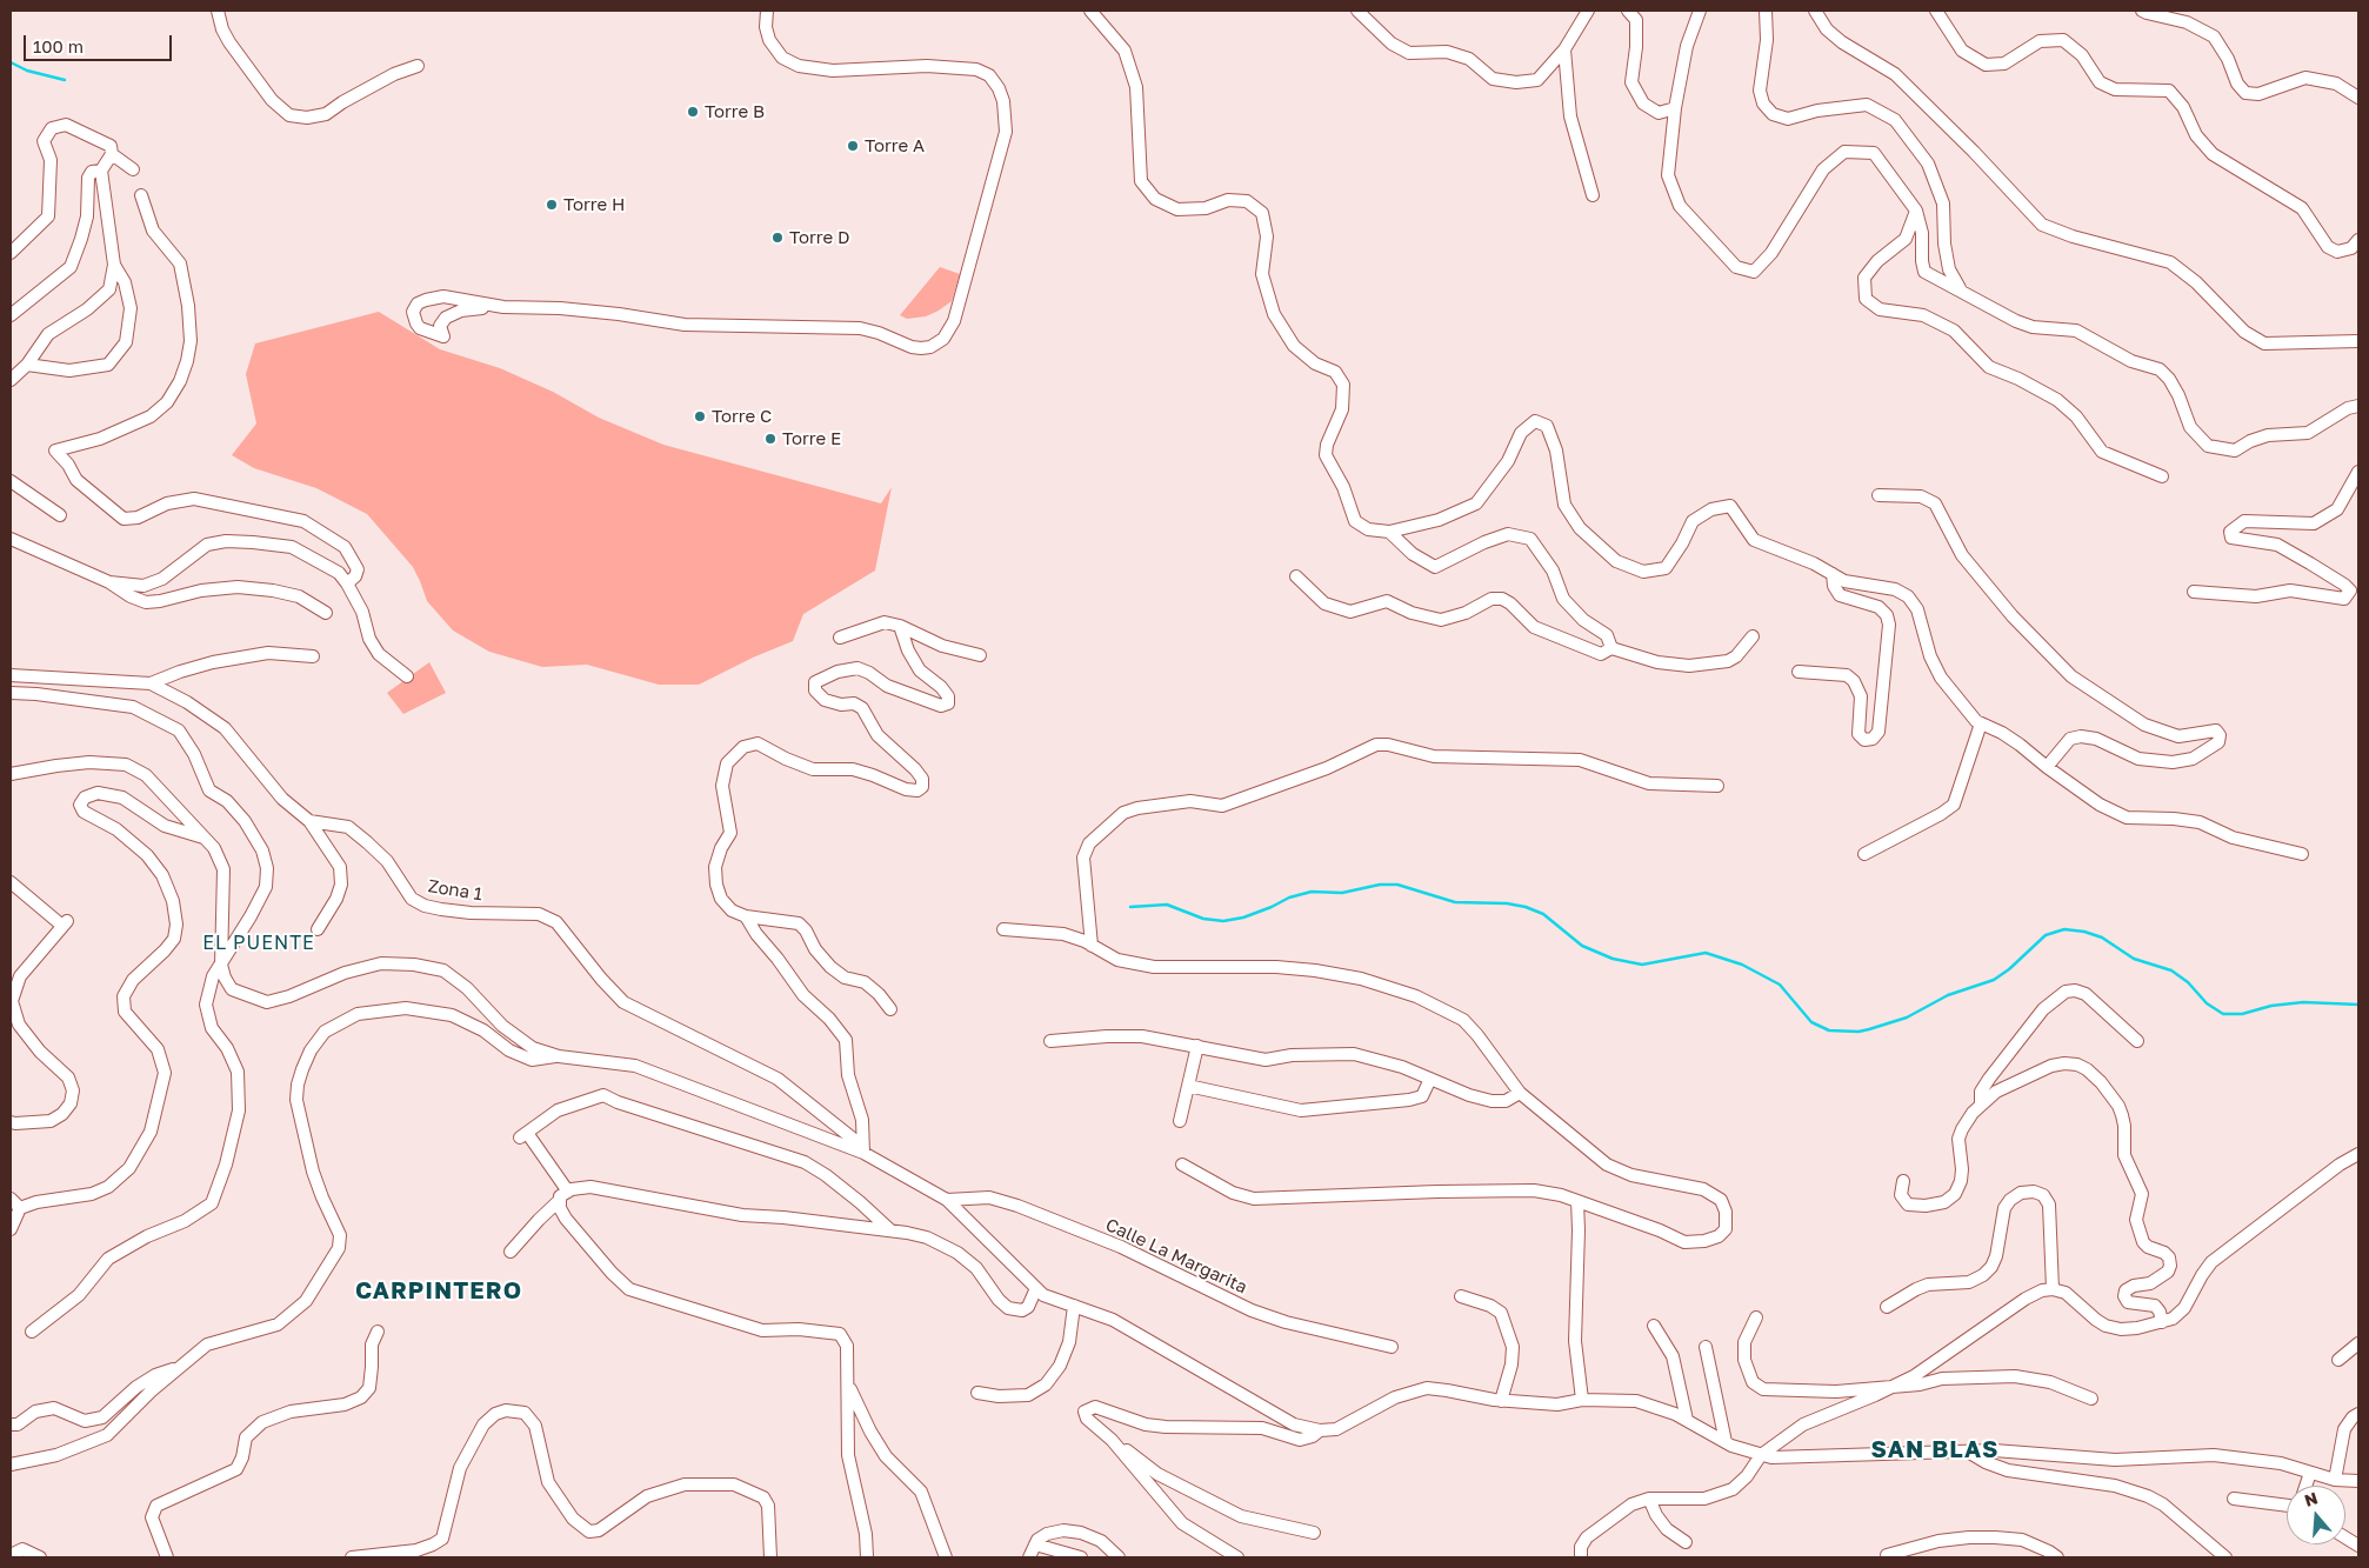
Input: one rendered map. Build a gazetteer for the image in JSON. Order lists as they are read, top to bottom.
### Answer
{
  "streets": {
    "street": ["Zona 1", "Calle La Margarita"]
  },
  "districts": ["EL PUENTE", "CARPINTERO", "SAN BLAS"],
  "places": [
    "Torre B",
    "Torre A",
    "Torre H",
    "Torre D",
    "Torre C",
    "Torre E"
  ],
  "scale_bar": "100 m",
  "north": "top"
}
